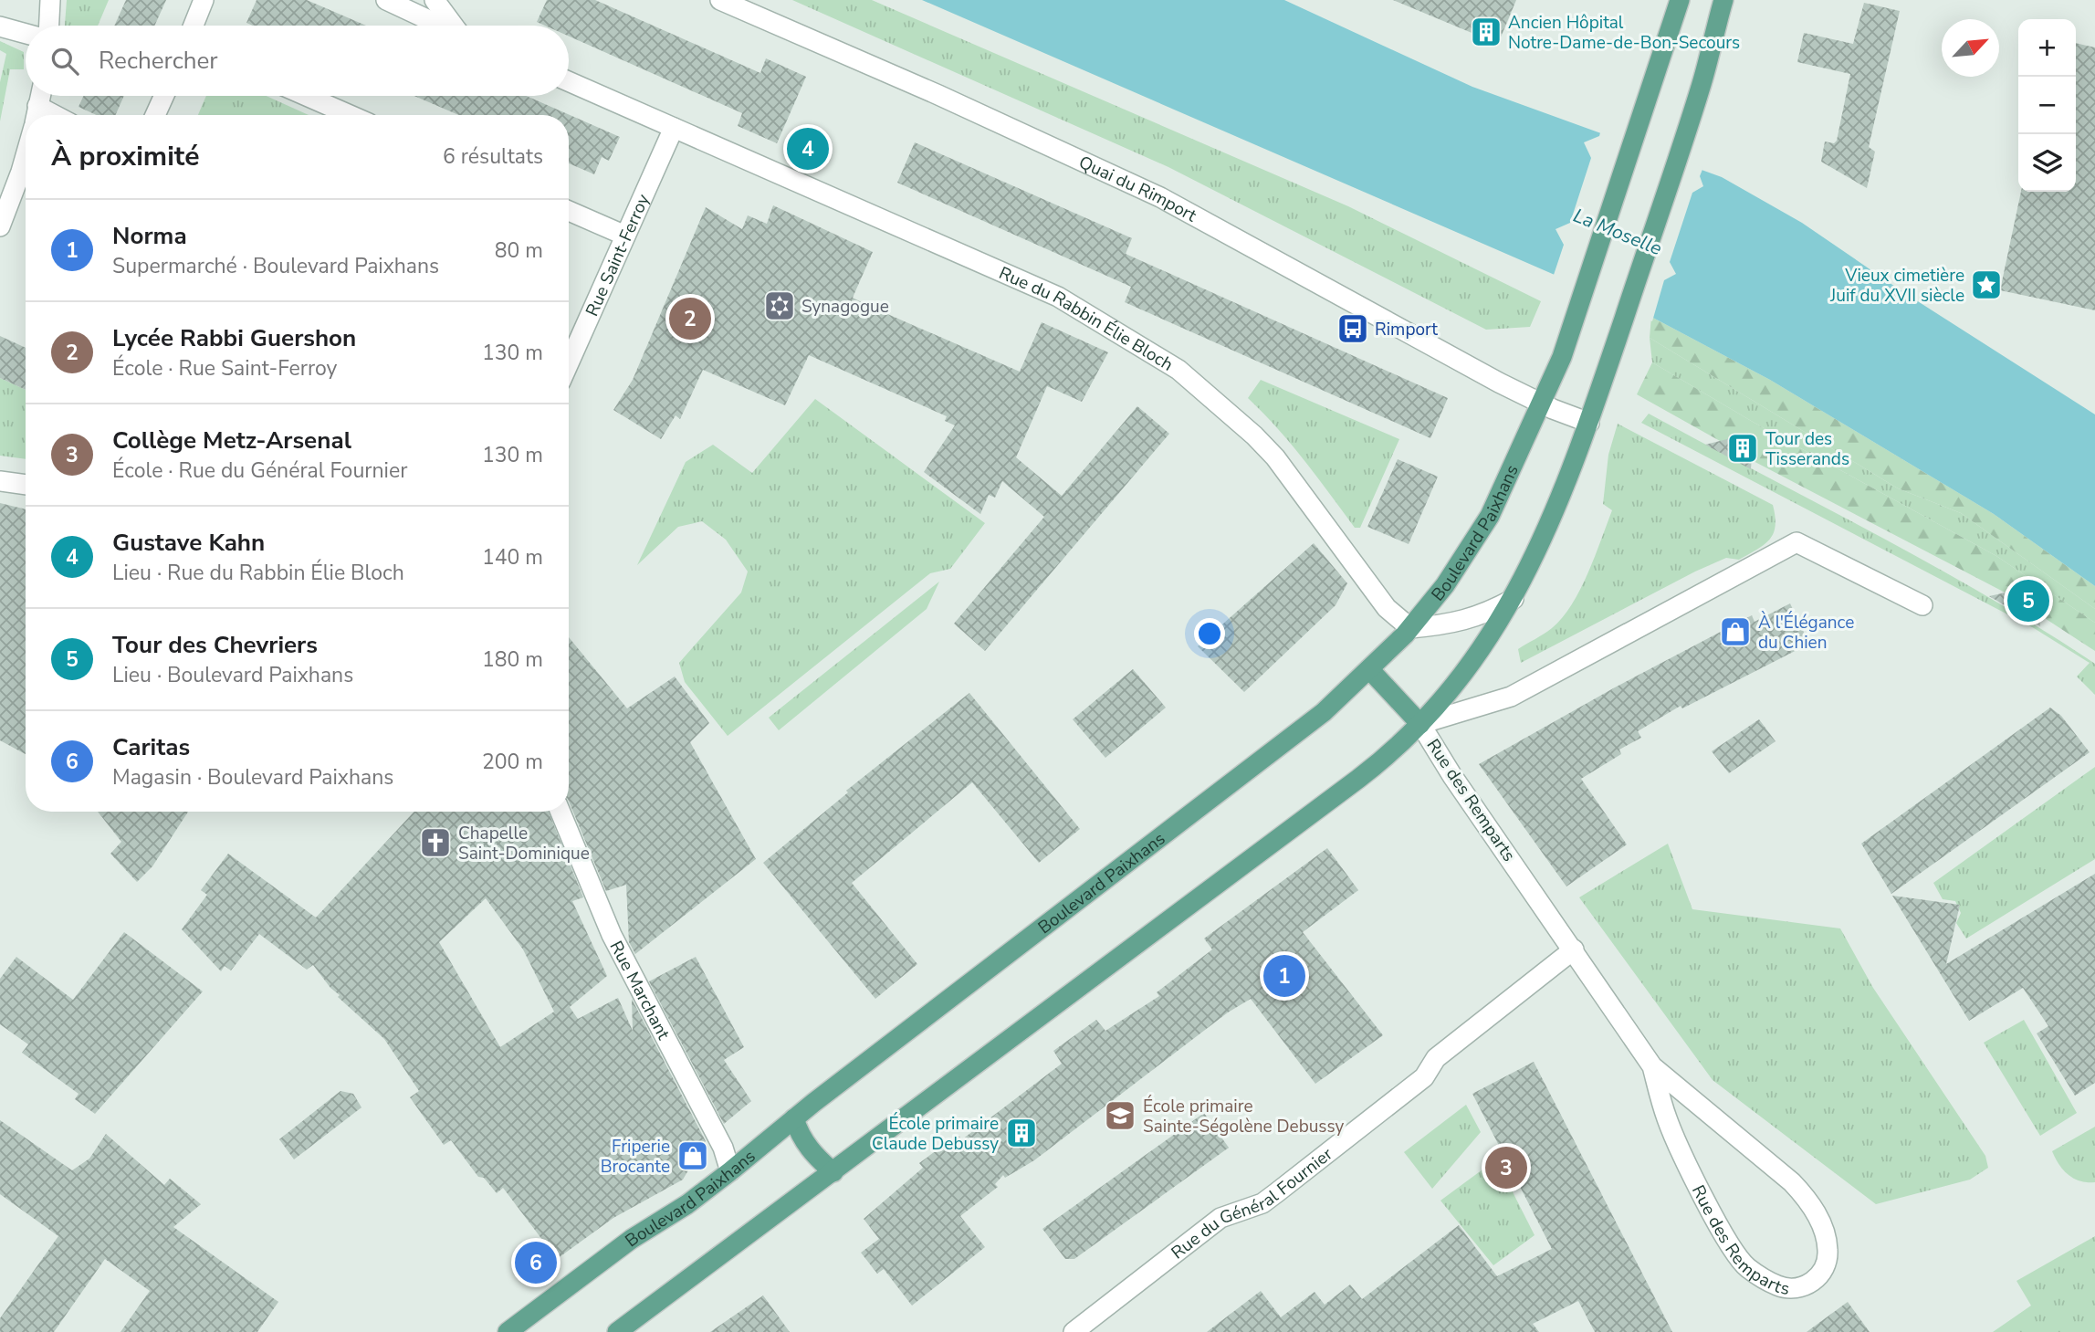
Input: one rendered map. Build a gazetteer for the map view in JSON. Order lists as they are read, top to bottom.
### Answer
{
  "streets": {
    "main road": ["Boulevard Paixhans"],
    "street": [
      "Quai du Rimport",
      "Rue Saint-Ferroy",
      "Rue du Rabbin Élie Bloch",
      "Rue des Remparts",
      "Rue Marchant",
      "Rue du Général Fournier"
    ]
  },
  "crossings": [
    ["Quai du Rimport", "Boulevard Paixhans"],
    ["Rue Saint-Ferroy", "Rue du Rabbin Élie Bloch"],
    ["Rue du Rabbin Élie Bloch", "Boulevard Paixhans"],
    ["Boulevard Paixhans", "Rue Marchant"],
    ["Rue des Remparts", "Rue du Général Fournier"]
  ],
  "water": ["La Moselle"],
  "places": {
    "building": ["Ancien Hôpital Notre-Dame-de-Bon-Secours", "Tour des Tisserands", "École primaire Claude Debussy"],
    "place": ["Vieux cimetière Juif du XVII siècle"],
    "synagogue": ["Synagogue"],
    "bus stop": ["Rimport"],
    "shop": ["À l'Élégance du Chien", "Friperie Brocante"],
    "church": ["Chapelle Saint-Dominique"],
    "school or university": ["École primaire Sainte-Ségolène Debussy"]
  },
  "north": "top right",
  "page": {
    "map_buttons": ["+", "−"],
    "search": "Rechercher",
    "heading": ["À proximité", "6 résultats"],
    "pins": [
      "4",
      "2",
      "5",
      "1",
      "3",
      "6"
    ],
    "list": [
      {
        "mark": "1",
        "name": "Norma",
        "note": "Supermarché · Boulevard Paixhans",
        "value": "80 m"
      },
      {
        "mark": "2",
        "name": "Lycée Rabbi Guershon",
        "note": "École · Rue Saint-Ferroy",
        "value": "130 m"
      },
      {
        "mark": "3",
        "name": "Collège Metz-Arsenal",
        "note": "École · Rue du Général Fournier",
        "value": "130 m"
      },
      {
        "mark": "4",
        "name": "Gustave Kahn",
        "note": "Lieu · Rue du Rabbin Élie Bloch",
        "value": "140 m"
      },
      {
        "mark": "5",
        "name": "Tour des Chevriers",
        "note": "Lieu · Boulevard Paixhans",
        "value": "180 m"
      },
      {
        "mark": "6",
        "name": "Caritas",
        "note": "Magasin · Boulevard Paixhans",
        "value": "200 m"
      }
    ]
  }
}
